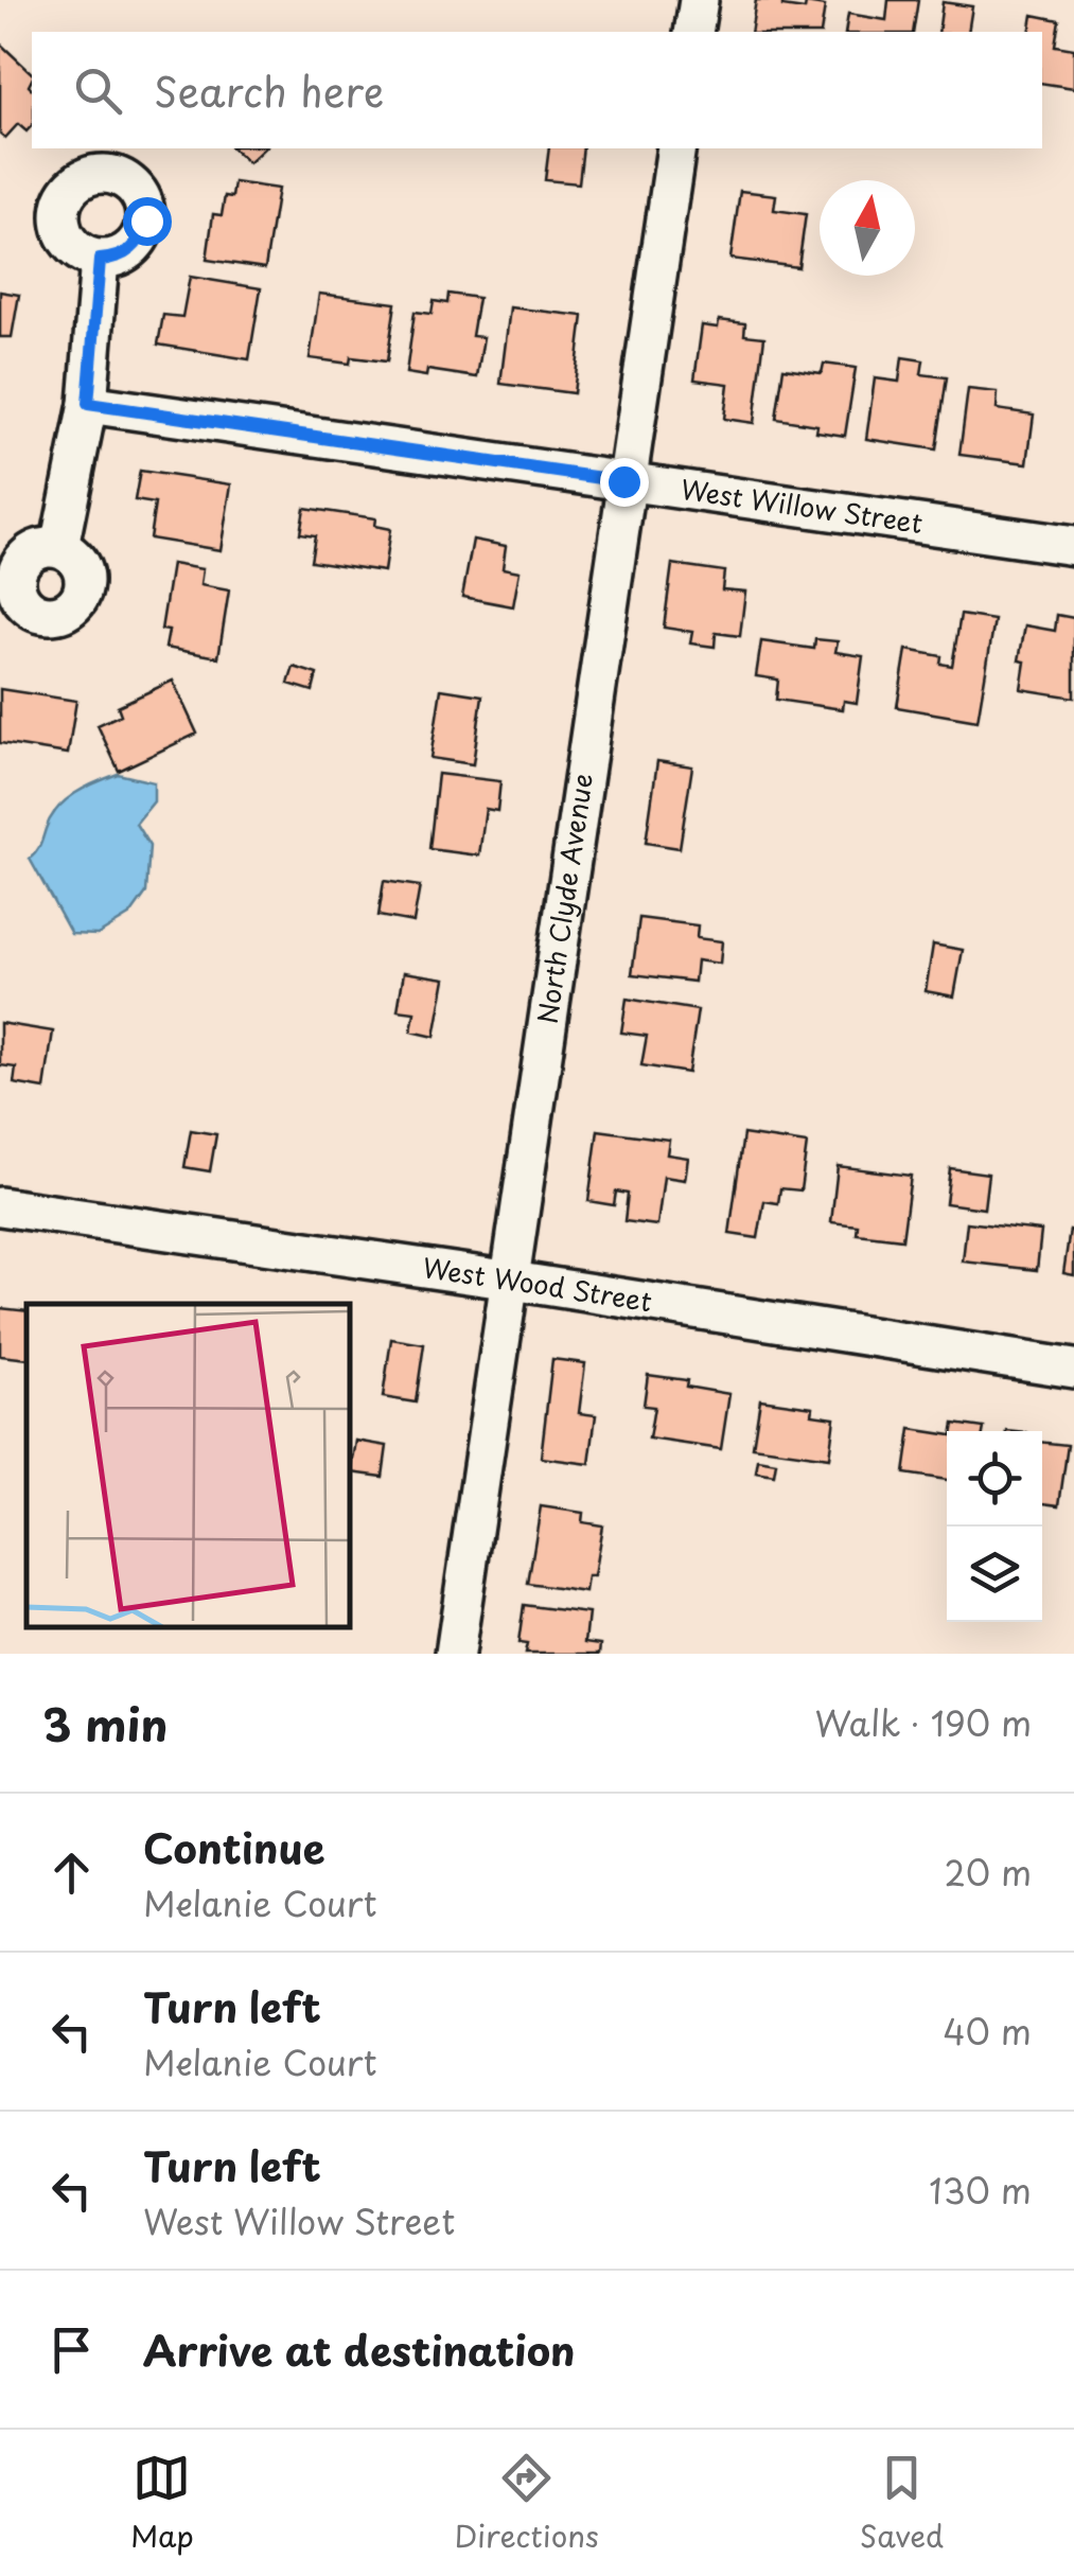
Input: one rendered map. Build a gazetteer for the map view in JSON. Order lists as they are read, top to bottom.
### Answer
{
  "streets": {
    "street": ["West Willow Street", "North Clyde Avenue", "West Wood Street"]
  },
  "crossings": [
    ["West Willow Street", "North Clyde Avenue"],
    ["North Clyde Avenue", "West Wood Street"]
  ],
  "north": "top",
  "page": {
    "search": "Search here",
    "heading": ["3 min", "Walk · 190 m"],
    "list": [
      ["Continue", "Melanie Court", "20 m"],
      ["Turn left", "Melanie Court", "40 m"],
      ["Turn left", "West Willow Street", "130 m"],
      "Arrive at destination"
    ],
    "nav": ["Map", "Directions", "Saved"]
  }
}
